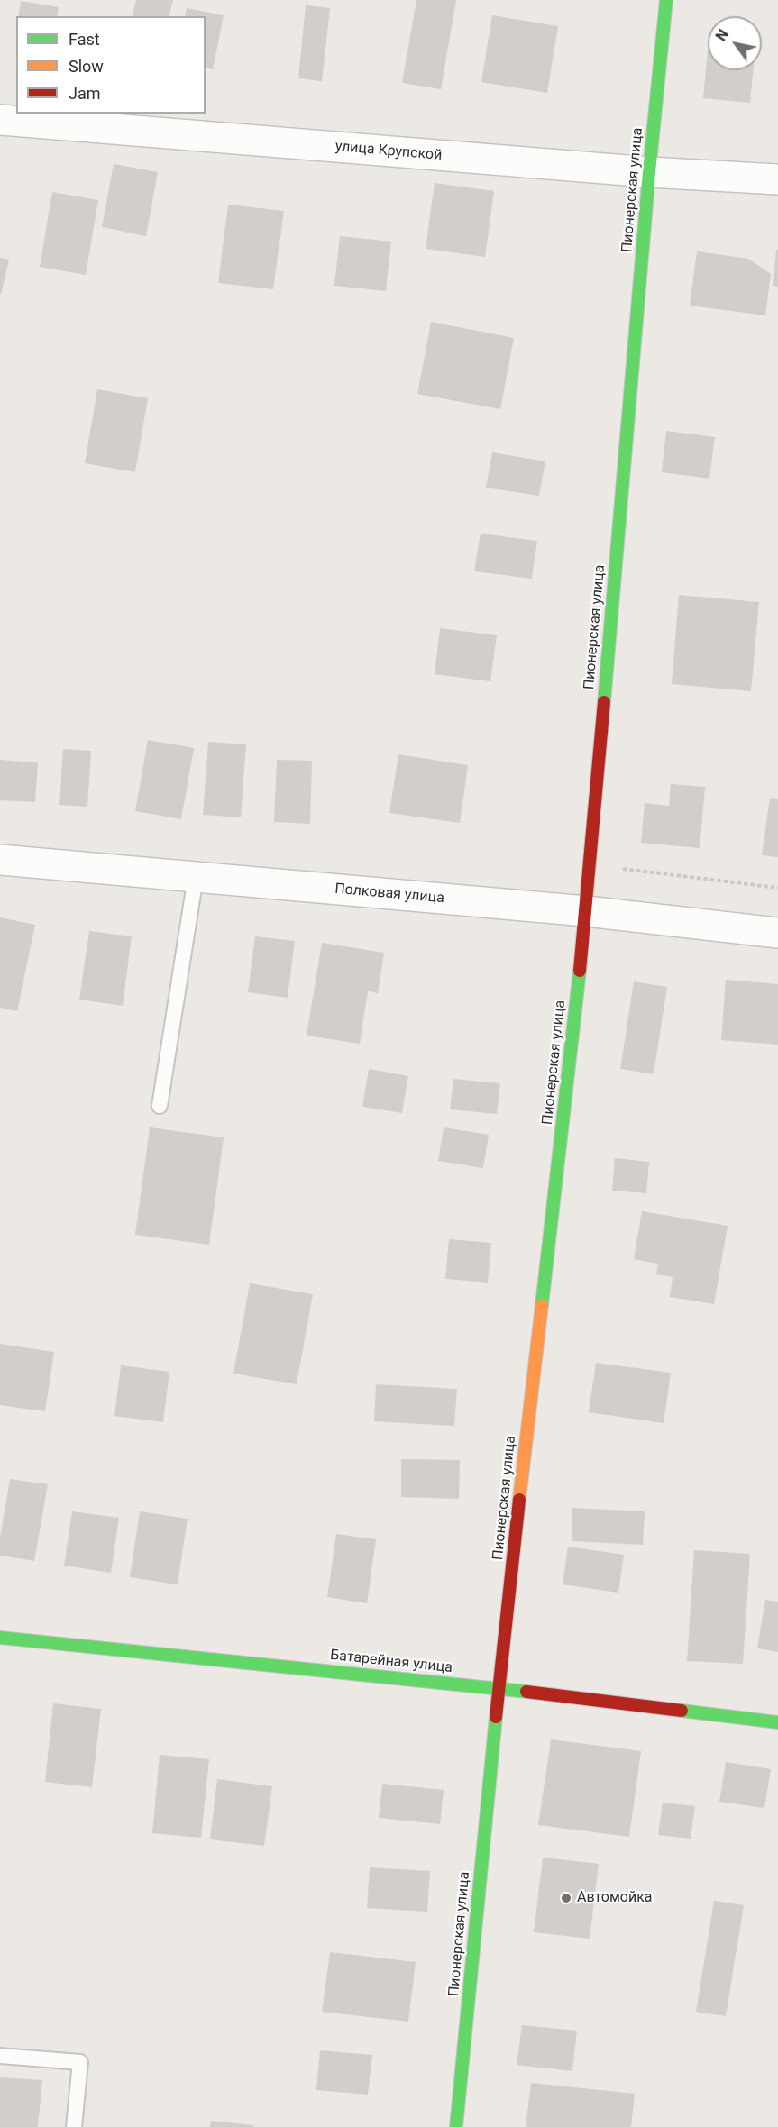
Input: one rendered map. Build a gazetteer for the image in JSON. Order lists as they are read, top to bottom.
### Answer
{
  "streets": {
    "street": [
      "улица Крупской",
      "Пионерская улица",
      "Полковая улица",
      "Батарейная улица"
    ]
  },
  "crossings": [
    ["улица Крупской", "Пионерская улица"],
    ["Пионерская улица", "Полковая улица"],
    ["Пионерская улица", "Батарейная улица"]
  ],
  "places": ["Автомойка"],
  "legend": ["Fast", "Slow", "Jam"],
  "north": "top left"
}
